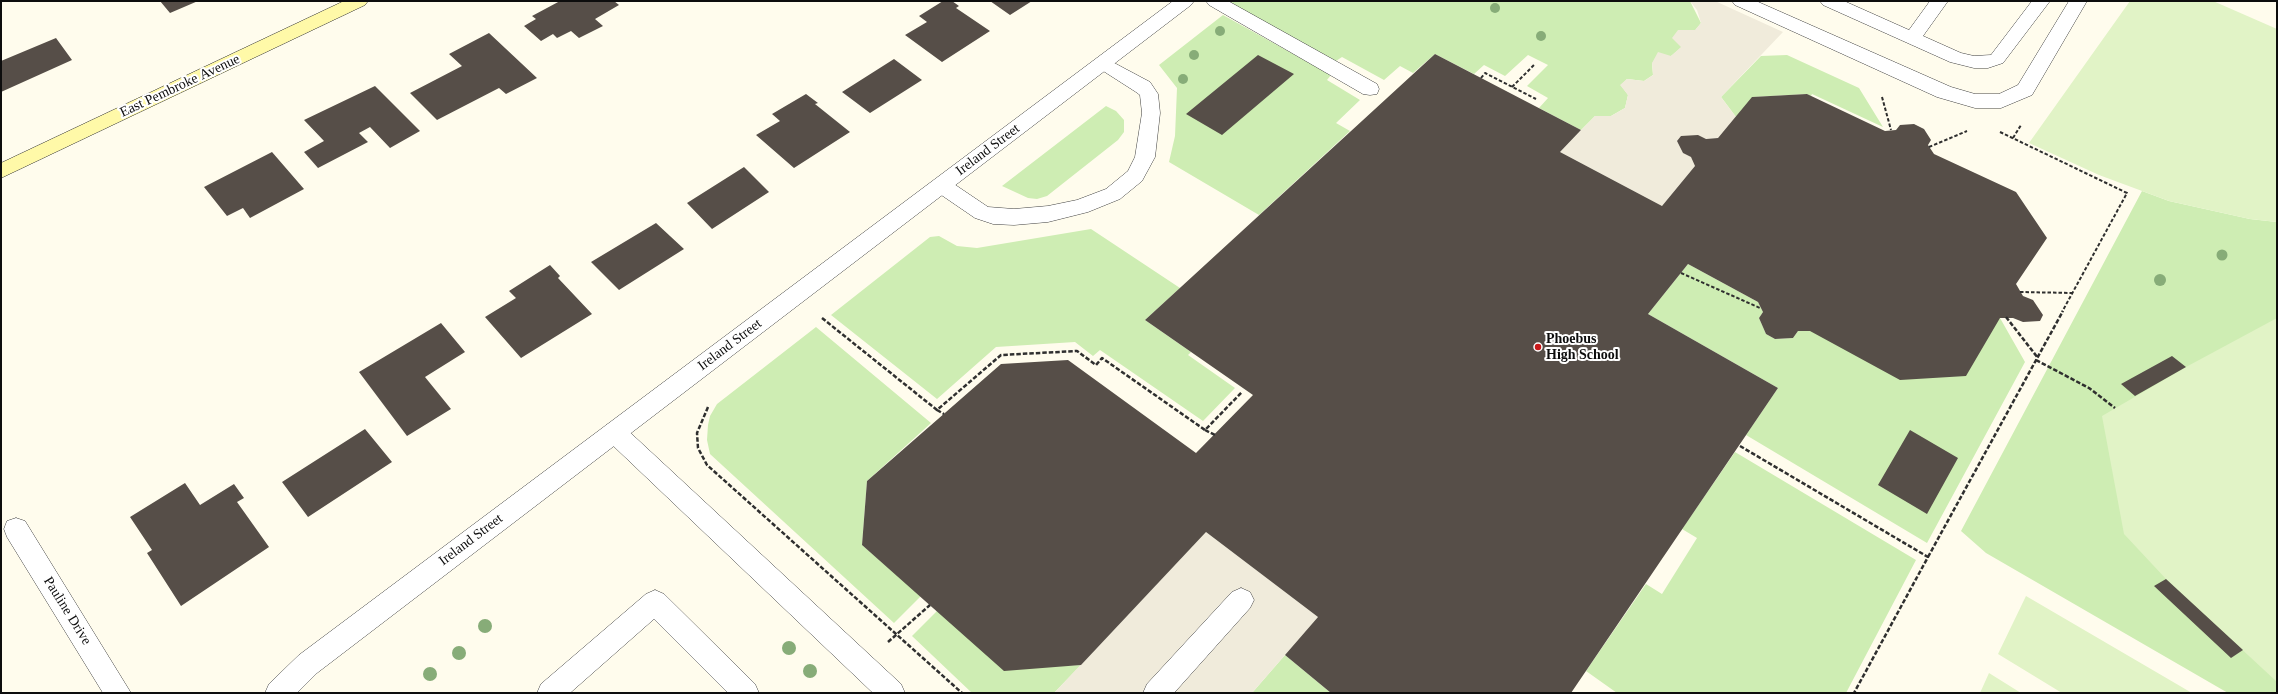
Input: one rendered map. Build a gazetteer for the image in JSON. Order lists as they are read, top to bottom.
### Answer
{
  "streets": {
    "main road": ["East Pembroke Avenue"],
    "street": ["Ireland Street", "Pauline Drive"]
  },
  "places": ["Phoebus High School"]
}
